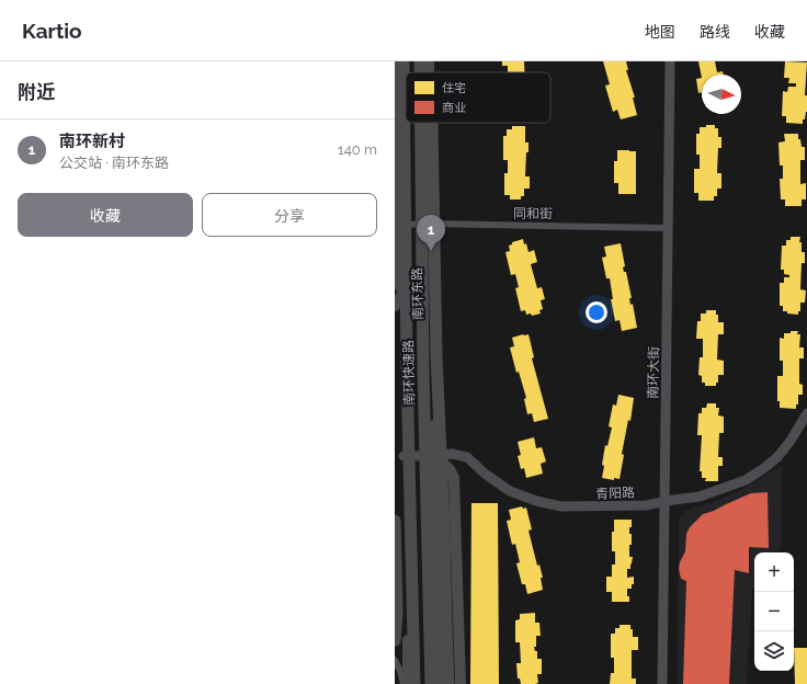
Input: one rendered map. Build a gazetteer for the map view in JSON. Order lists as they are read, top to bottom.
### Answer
{
  "streets": {
    "highway": ["南环快速路"],
    "main road": ["南环东路"],
    "street": ["同和街", "南环大街", "青阳路"]
  },
  "crossings": [
    ["同和街", "南环东路"],
    ["同和街", "南环大街"],
    ["南环东路", "青阳路"],
    ["南环大街", "青阳路"]
  ],
  "legend": ["住宅", "商业"],
  "north": "right",
  "page": {
    "header": "Kartio",
    "nav": ["地图", "路线", "收藏"],
    "heading": "附近",
    "list": [
      {
        "mark": "1",
        "name": "南环新村",
        "note": "公交站 · 南环东路",
        "value": "140 m"
      }
    ],
    "buttons": ["收藏", "分享"],
    "pins": "1",
    "map_buttons": ["+", "−"]
  }
}
